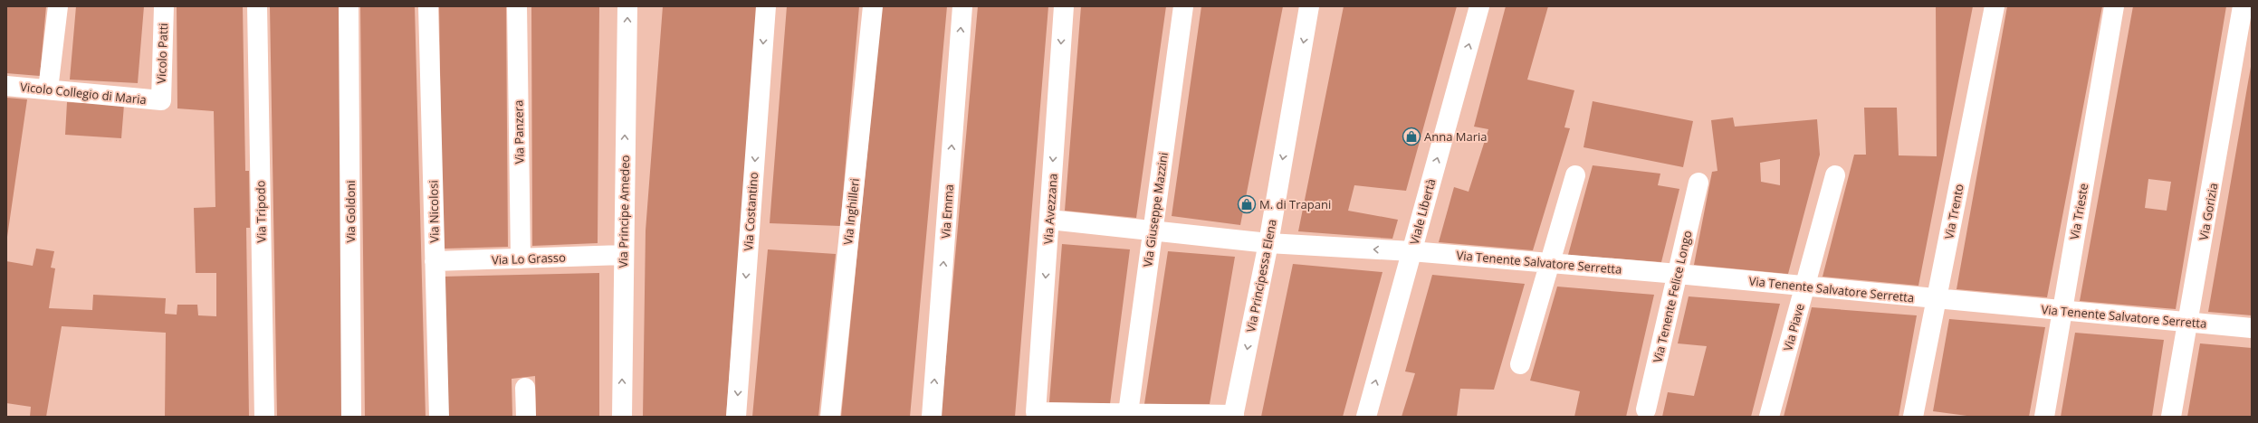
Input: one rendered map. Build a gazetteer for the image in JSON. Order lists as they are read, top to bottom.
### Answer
{
  "streets": {
    "street": [
      "Vicolo Patti",
      "Vicolo Collegio di Maria",
      "Via Panzera",
      "Via Avezzana",
      "Via Giuseppe Mazzini",
      "Via Tripodo",
      "Via Goldoni",
      "Via Nicolosi",
      "Via Principe Amedeo",
      "Via Costantino",
      "Via Inghilleri",
      "Via Emma",
      "Viale Libertà",
      "Via Trento",
      "Via Trieste",
      "Via Gorizia",
      "Via Lo Grasso",
      "Via Tenente Salvatore Serretta",
      "Via Principessa Elena",
      "Via Tenente Felice Longo",
      "Via Piave"
    ]
  },
  "crossings": [
    ["Vicolo Patti", "Vicolo Collegio di Maria"],
    ["Via Panzera", "Via Lo Grasso"],
    ["Via Avezzana", "Via Giuseppe Mazzini"],
    ["Via Avezzana", "Via Tenente Salvatore Serretta"],
    ["Via Giuseppe Mazzini", "Via Tenente Salvatore Serretta"],
    ["Via Nicolosi", "Via Lo Grasso"],
    ["Via Principe Amedeo", "Via Lo Grasso"],
    ["Viale Libertà", "Via Tenente Salvatore Serretta"],
    ["Via Trento", "Via Tenente Salvatore Serretta"],
    ["Via Trieste", "Via Tenente Salvatore Serretta"],
    ["Via Gorizia", "Via Tenente Salvatore Serretta"],
    ["Via Tenente Salvatore Serretta", "Via Principessa Elena"],
    ["Via Tenente Salvatore Serretta", "Via Tenente Felice Longo"],
    ["Via Tenente Salvatore Serretta", "Via Piave"]
  ],
  "one_way": [
    "Via Avezzana",
    "Via Principe Amedeo",
    "Via Costantino",
    "Via Emma",
    "Via Principessa Elena"
  ],
  "places": {
    "shop": ["Anna Maria", "M. di Trapani"]
  }
}
